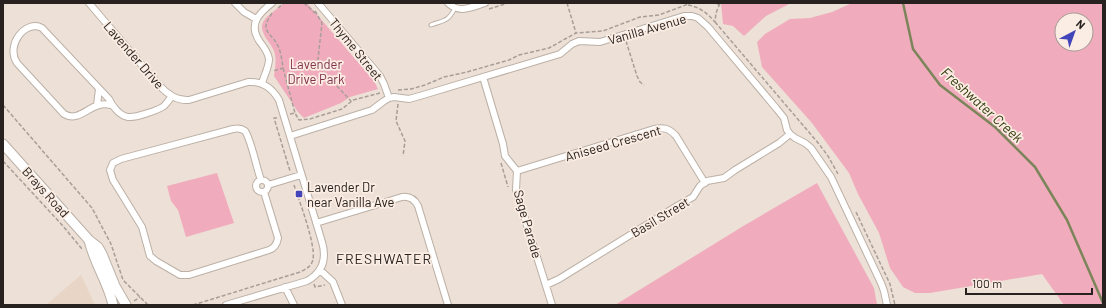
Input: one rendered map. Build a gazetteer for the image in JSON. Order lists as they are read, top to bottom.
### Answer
{
  "streets": {
    "main road": ["Brays Road"],
    "street": [
      "Vanilla Avenue",
      "Thyme Street",
      "Lavender Drive",
      "Aniseed Crescent",
      "Basil Street",
      "Sage Parade"
    ]
  },
  "crossings": [
    ["Vanilla Avenue", "Thyme Street"],
    ["Vanilla Avenue", "Sage Parade"],
    ["Aniseed Crescent", "Basil Street"],
    ["Aniseed Crescent", "Sage Parade"],
    ["Basil Street", "Sage Parade"]
  ],
  "districts": ["FRESHWATER"],
  "water": ["Freshwater Creek"],
  "parks": ["Lavender Drive Park"],
  "places": {
    "transit": ["Lavender Dr near Vanilla Ave"]
  },
  "scale_bar": "100 m",
  "north": "top right"
}
